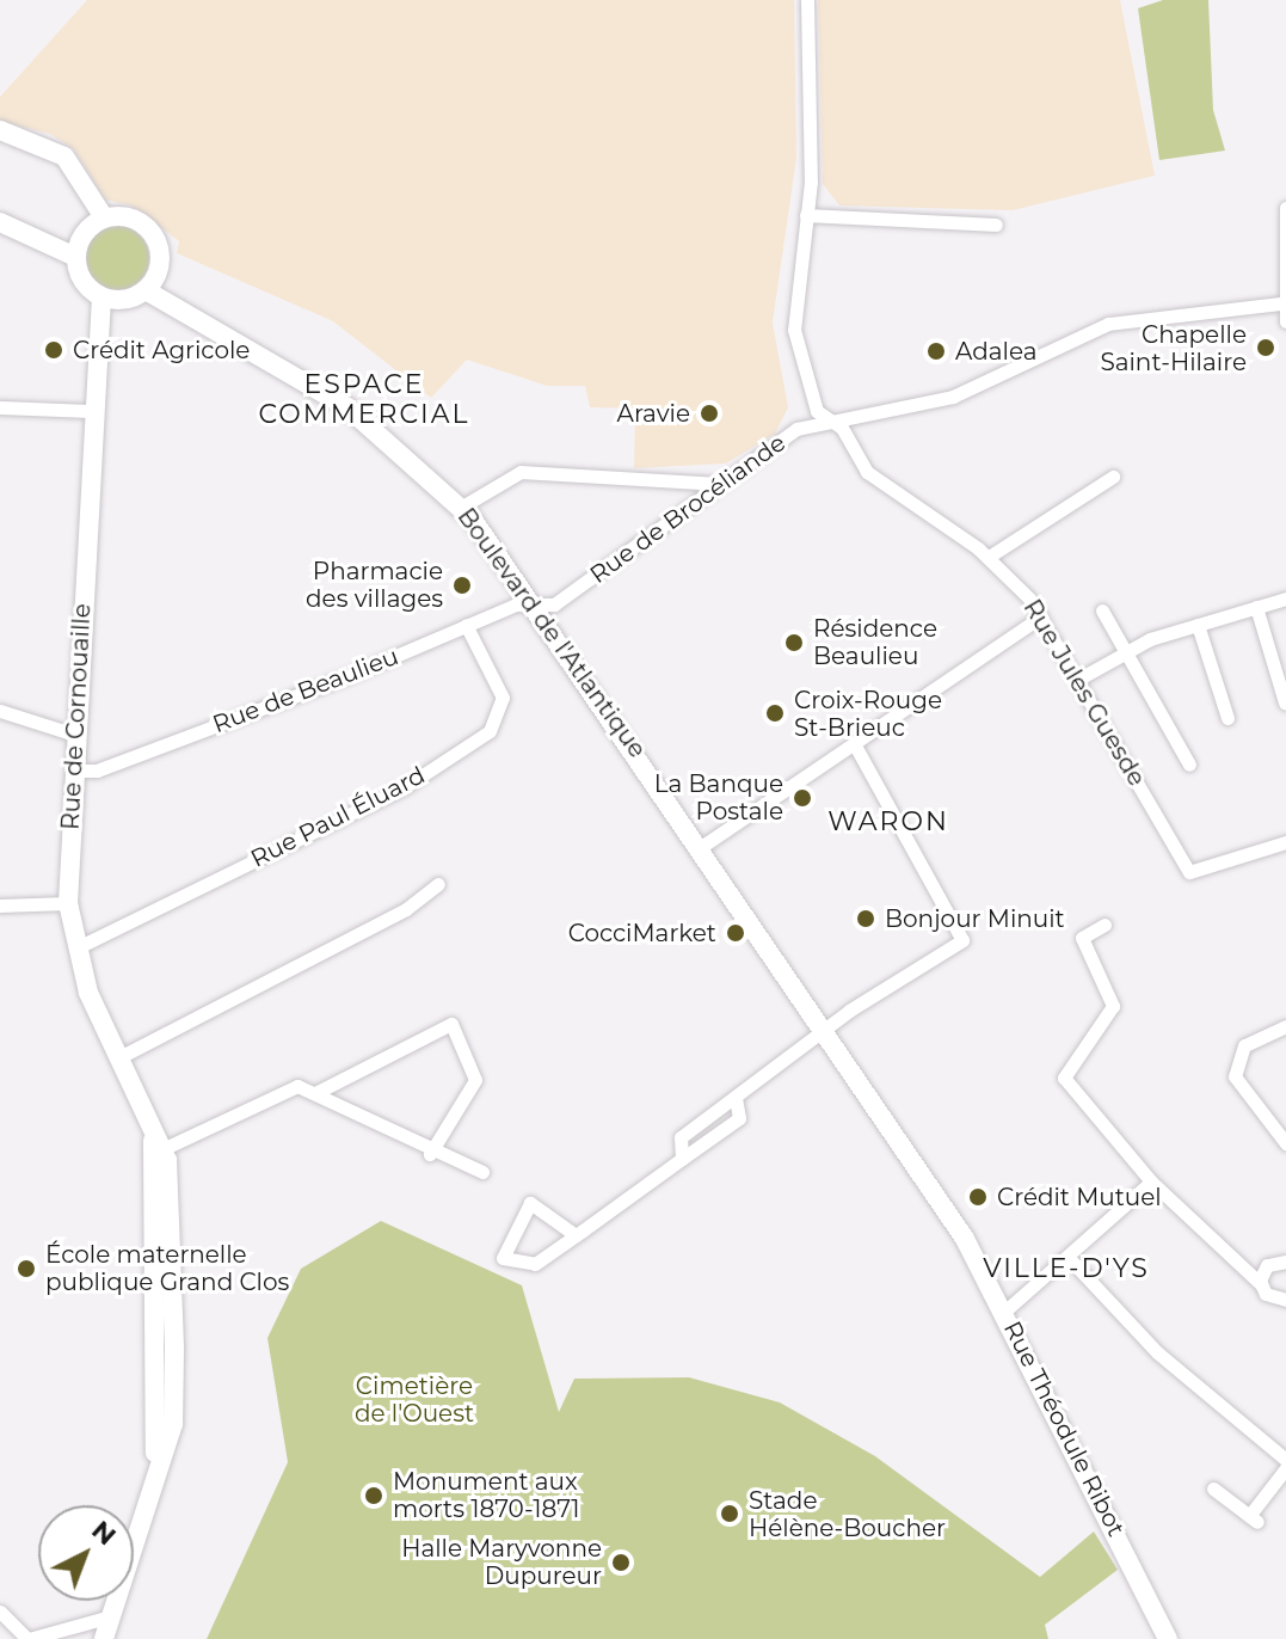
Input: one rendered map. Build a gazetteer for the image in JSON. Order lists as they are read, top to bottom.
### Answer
{
  "streets": {
    "main road": ["Boulevard de l'Atlantique", "Rue de Cornouaille", "Rue Théodule Ribot"],
    "street": [
      "Rue de Brocéliande",
      "Rue de Beaulieu",
      "Rue Jules Guesde",
      "Rue Paul Éluard"
    ]
  },
  "crossings": [
    ["Rue de Brocéliande", "Boulevard de l'Atlantique"],
    ["Rue de Brocéliande", "Rue de Beaulieu"],
    ["Rue de Brocéliande", "Rue Jules Guesde"],
    ["Boulevard de l'Atlantique", "Rue de Beaulieu"],
    ["Boulevard de l'Atlantique", "Rue de Cornouaille"],
    ["Boulevard de l'Atlantique", "Rue Théodule Ribot"],
    ["Rue de Beaulieu", "Rue de Cornouaille"],
    ["Rue de Beaulieu", "Rue Paul Éluard"],
    ["Rue de Cornouaille", "Rue Paul Éluard"]
  ],
  "districts": ["ESPACE COMMERCIAL", "WARON", "VILLE-D'YS"],
  "parks": ["Cimetière de l'Ouest"],
  "places": [
    "Chapelle Saint-Hilaire",
    "Crédit Agricole",
    "Adalea",
    "Aravie",
    "Pharmacie des villages",
    "Résidence Beaulieu",
    "Croix-Rouge St-Brieuc",
    "La Banque Postale",
    "Bonjour Minuit",
    "CocciMarket",
    "Crédit Mutuel",
    "École maternelle publique Grand Clos",
    "Monument aux morts 1870-1871",
    "Stade Hélène-Boucher",
    "Halle Maryvonne Dupureur"
  ],
  "north": "top right"
}
